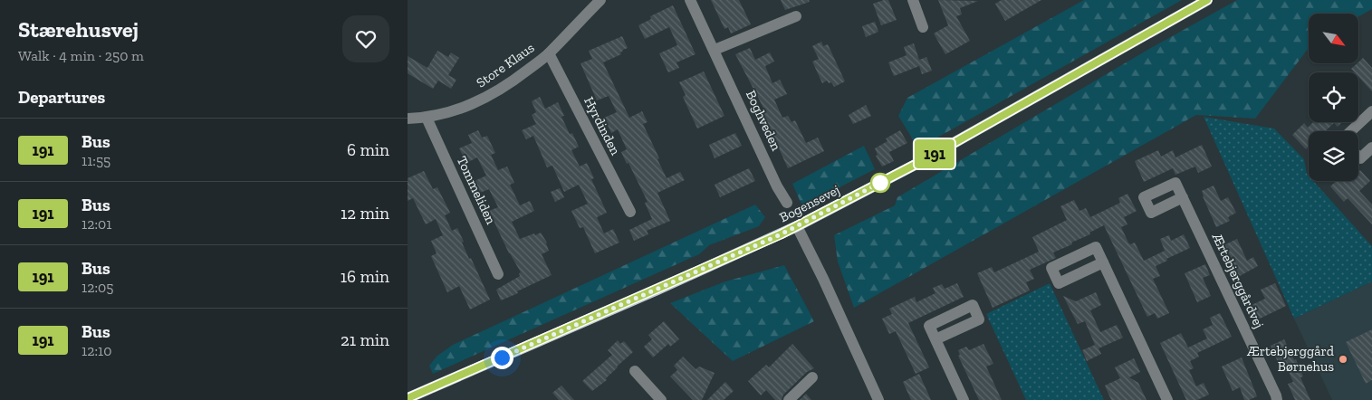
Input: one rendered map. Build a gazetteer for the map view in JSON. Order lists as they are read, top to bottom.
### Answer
{
  "streets": {
    "main road": ["Bogensevej"],
    "street": [
      "Store Klaus",
      "Boghveden",
      "Hyrdinden",
      "Tommeliden",
      "Ærtebjerggårdvej"
    ]
  },
  "crossings": [
    ["Store Klaus", "Hyrdinden"],
    ["Store Klaus", "Tommeliden"]
  ],
  "places": ["Ærtebjerggård Børnehus"],
  "lines": ["bus line 191"],
  "north": "bottom right",
  "page": {
    "heading": [
      ["Stærehusvej", "Walk · 4 min · 250 m"],
      "Departures"
    ],
    "on_map": "191",
    "list": [
      {
        "mark": "191",
        "name": "Bus",
        "note": "11:55",
        "value": "6 min"
      },
      {
        "mark": "191",
        "name": "Bus",
        "note": "12:01",
        "value": "12 min"
      },
      {
        "mark": "191",
        "name": "Bus",
        "note": "12:05",
        "value": "16 min"
      },
      {
        "mark": "191",
        "name": "Bus",
        "note": "12:10",
        "value": "21 min"
      }
    ]
  }
}
